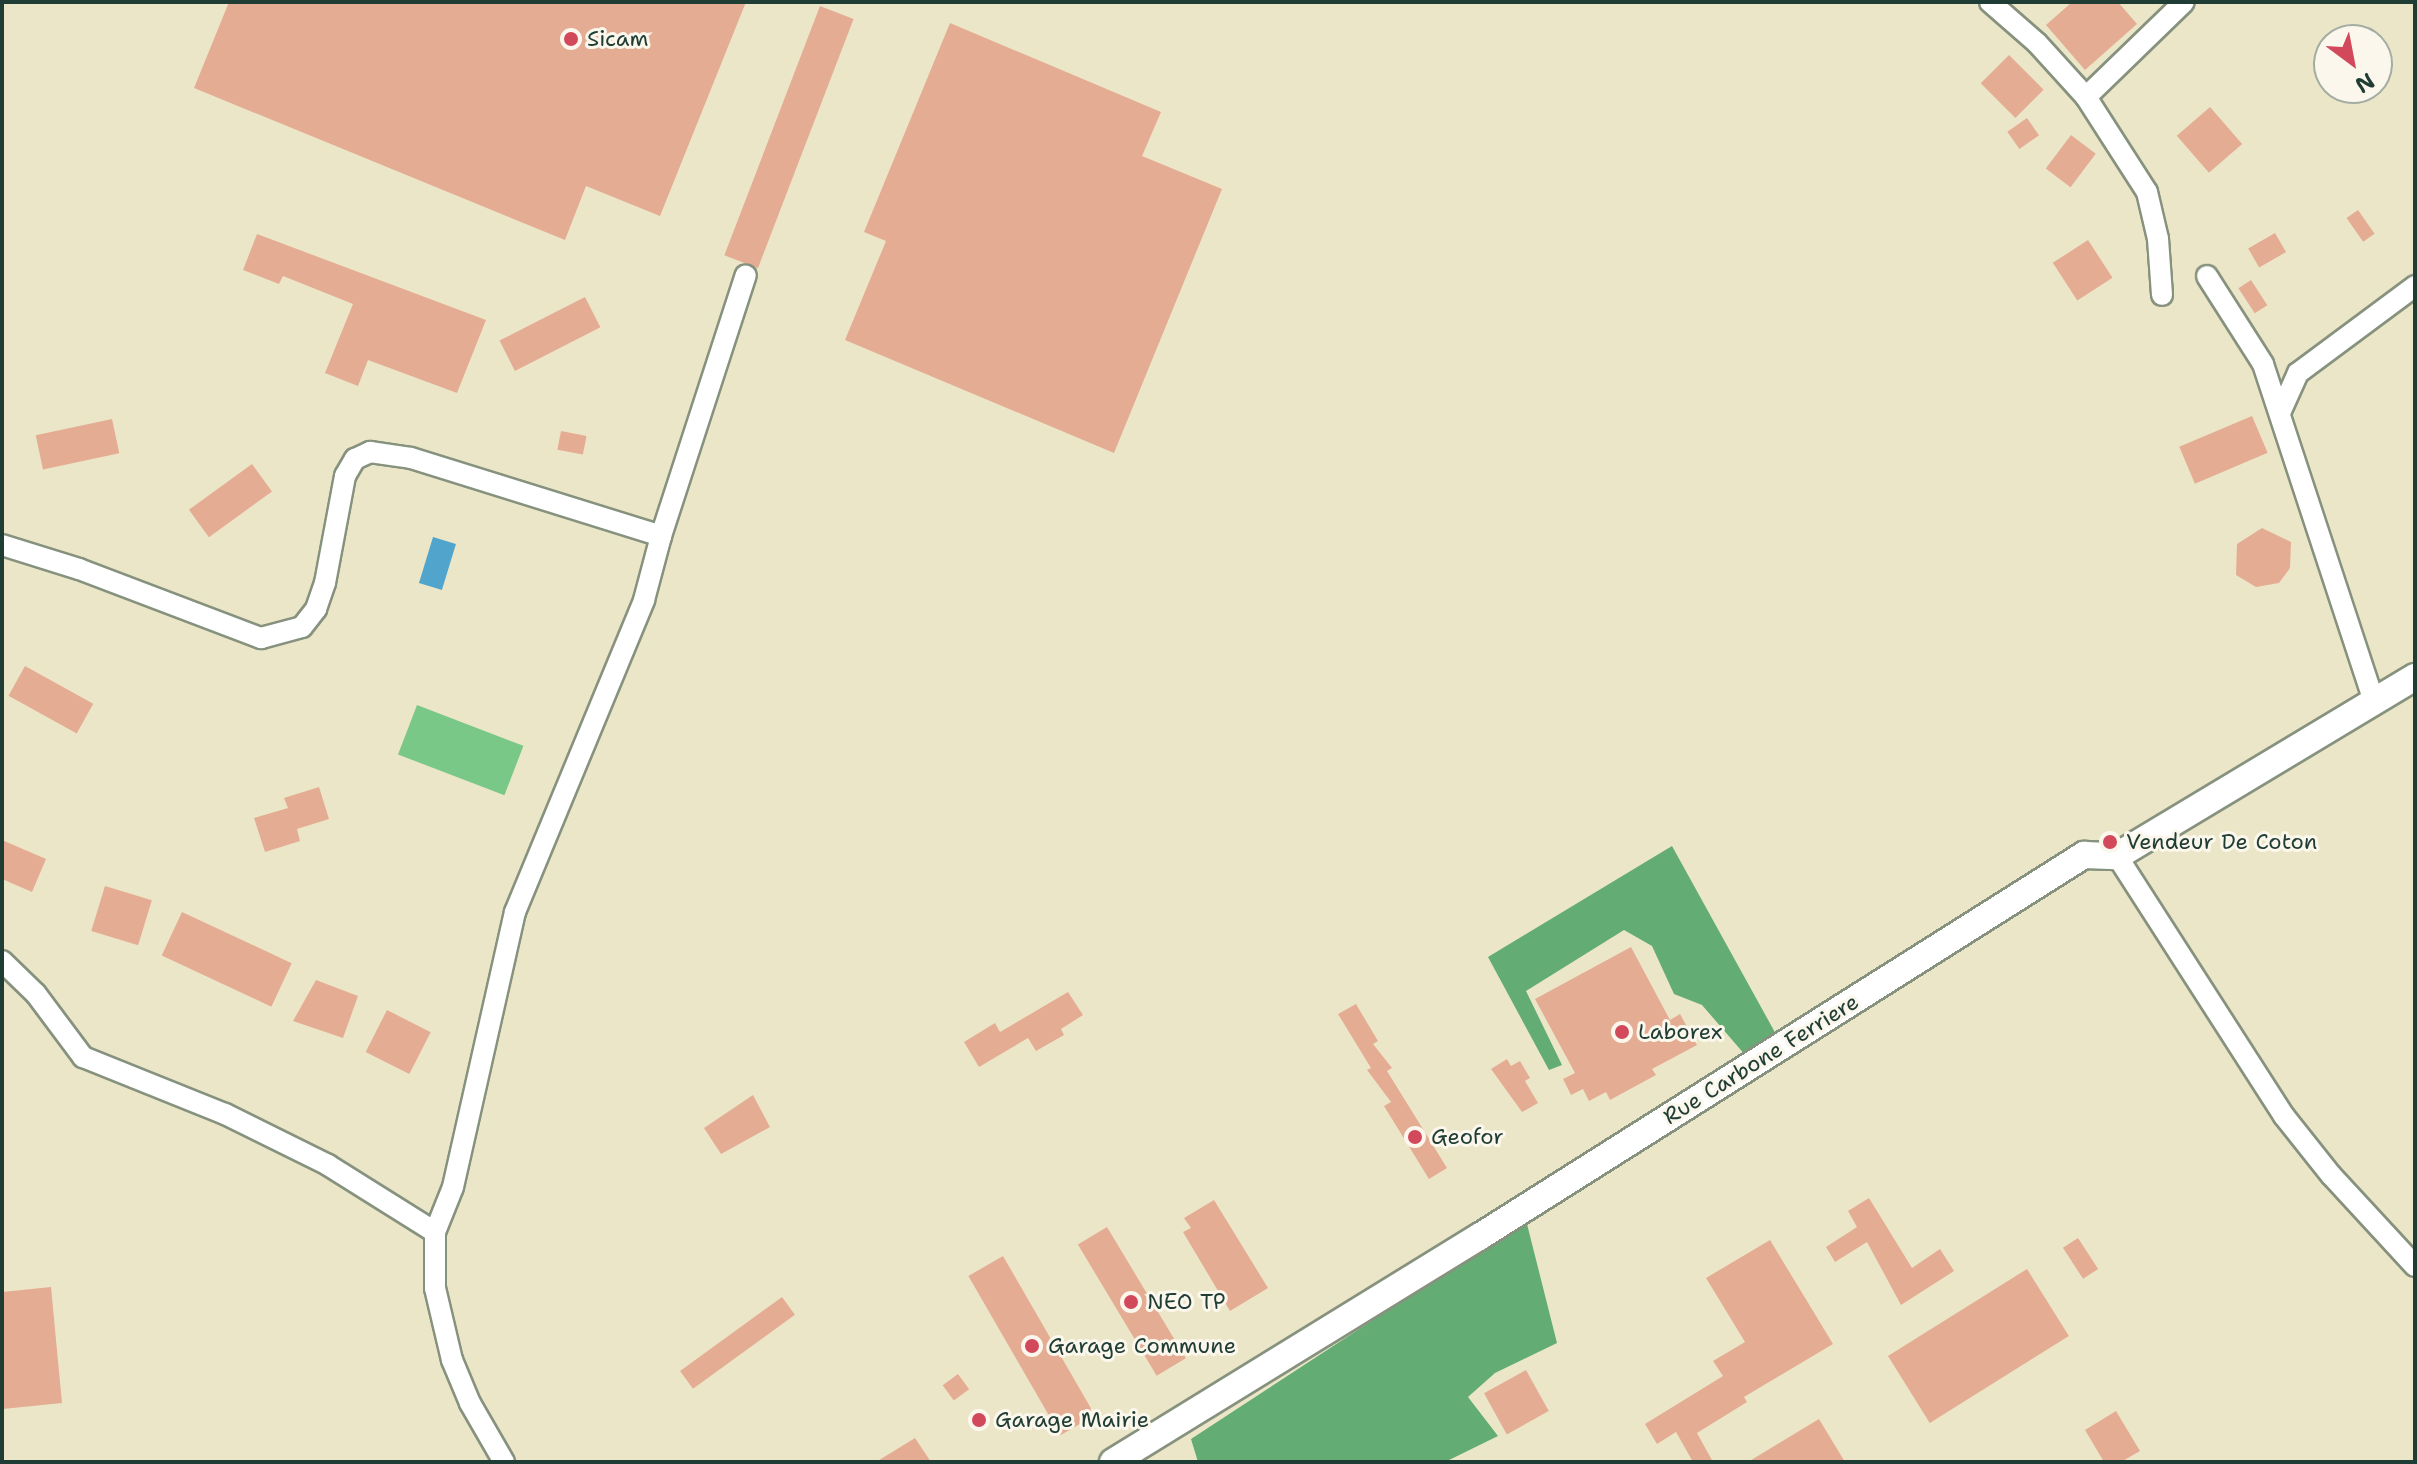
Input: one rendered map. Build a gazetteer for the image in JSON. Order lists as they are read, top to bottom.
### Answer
{
  "streets": {
    "street": ["Rue Carbone Ferriere"]
  },
  "places": [
    "Sicam",
    "Vendeur De Coton",
    "Laborex",
    "Geofor",
    "NEO TP",
    "Garage Commune",
    "Garage Mairie"
  ],
  "north": "bottom right"
}
